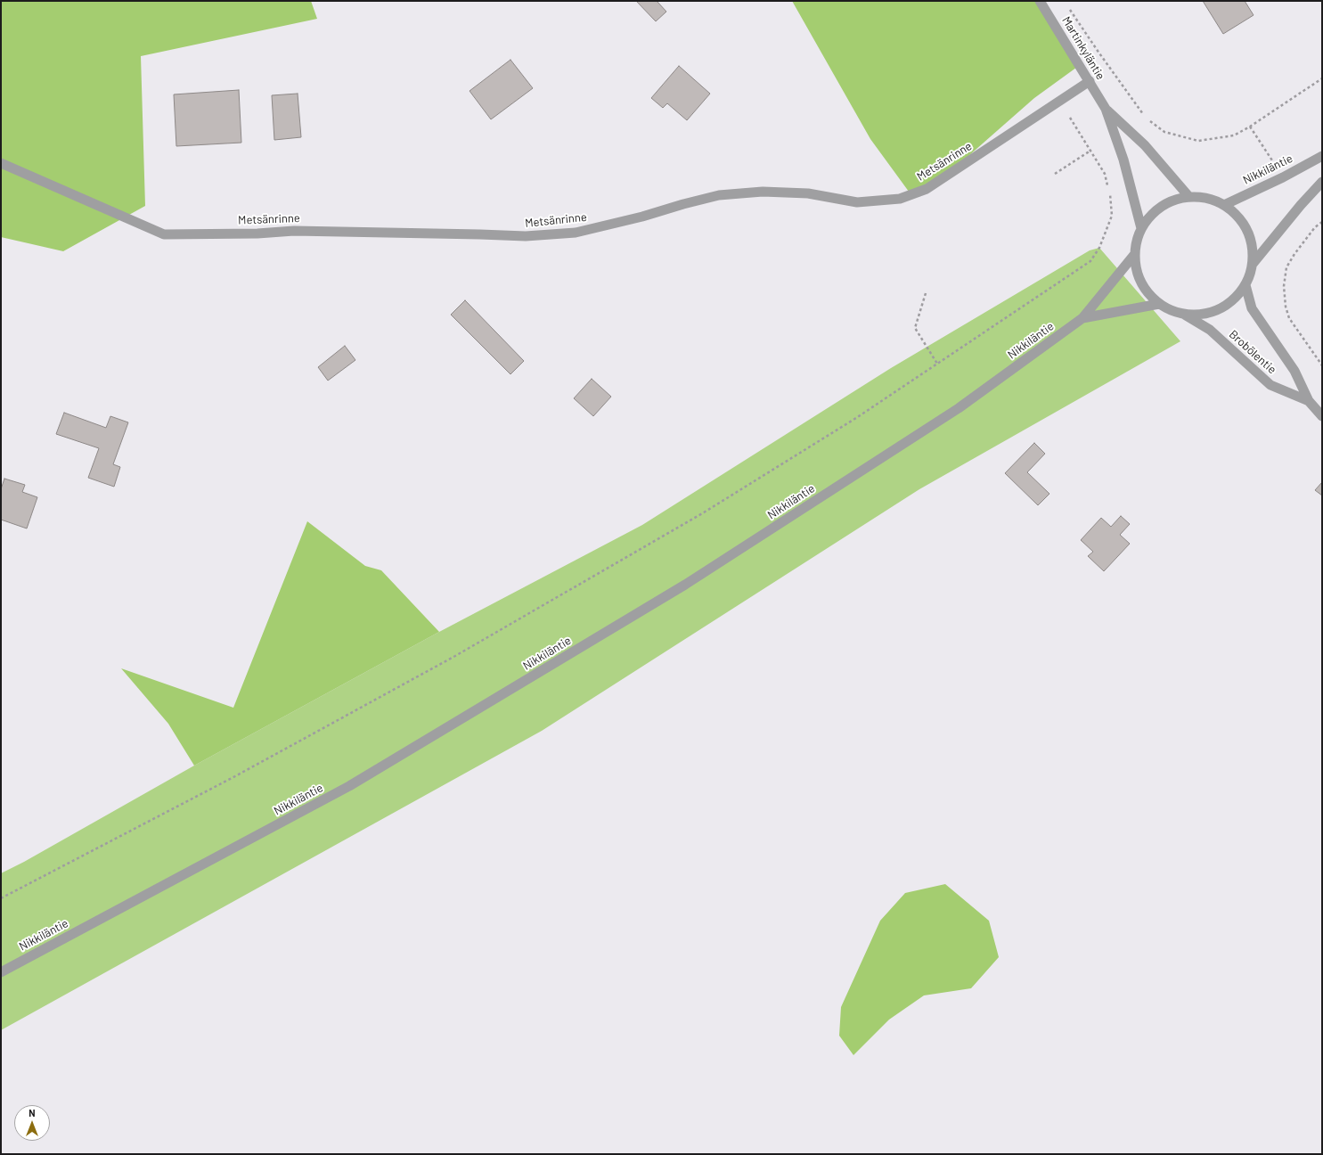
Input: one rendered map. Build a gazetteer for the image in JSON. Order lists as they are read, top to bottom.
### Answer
{
  "streets": {
    "street": [
      "Martinkyläntie",
      "Metsänrinne",
      "Nikkiläntie",
      "Brobölentie"
    ]
  },
  "crossings": [
    ["Martinkyläntie", "Metsänrinne"],
    ["Martinkyläntie", "Nikkiläntie"],
    ["Martinkyläntie", "Brobölentie"],
    ["Nikkiläntie", "Brobölentie"]
  ],
  "north": "top"
}
